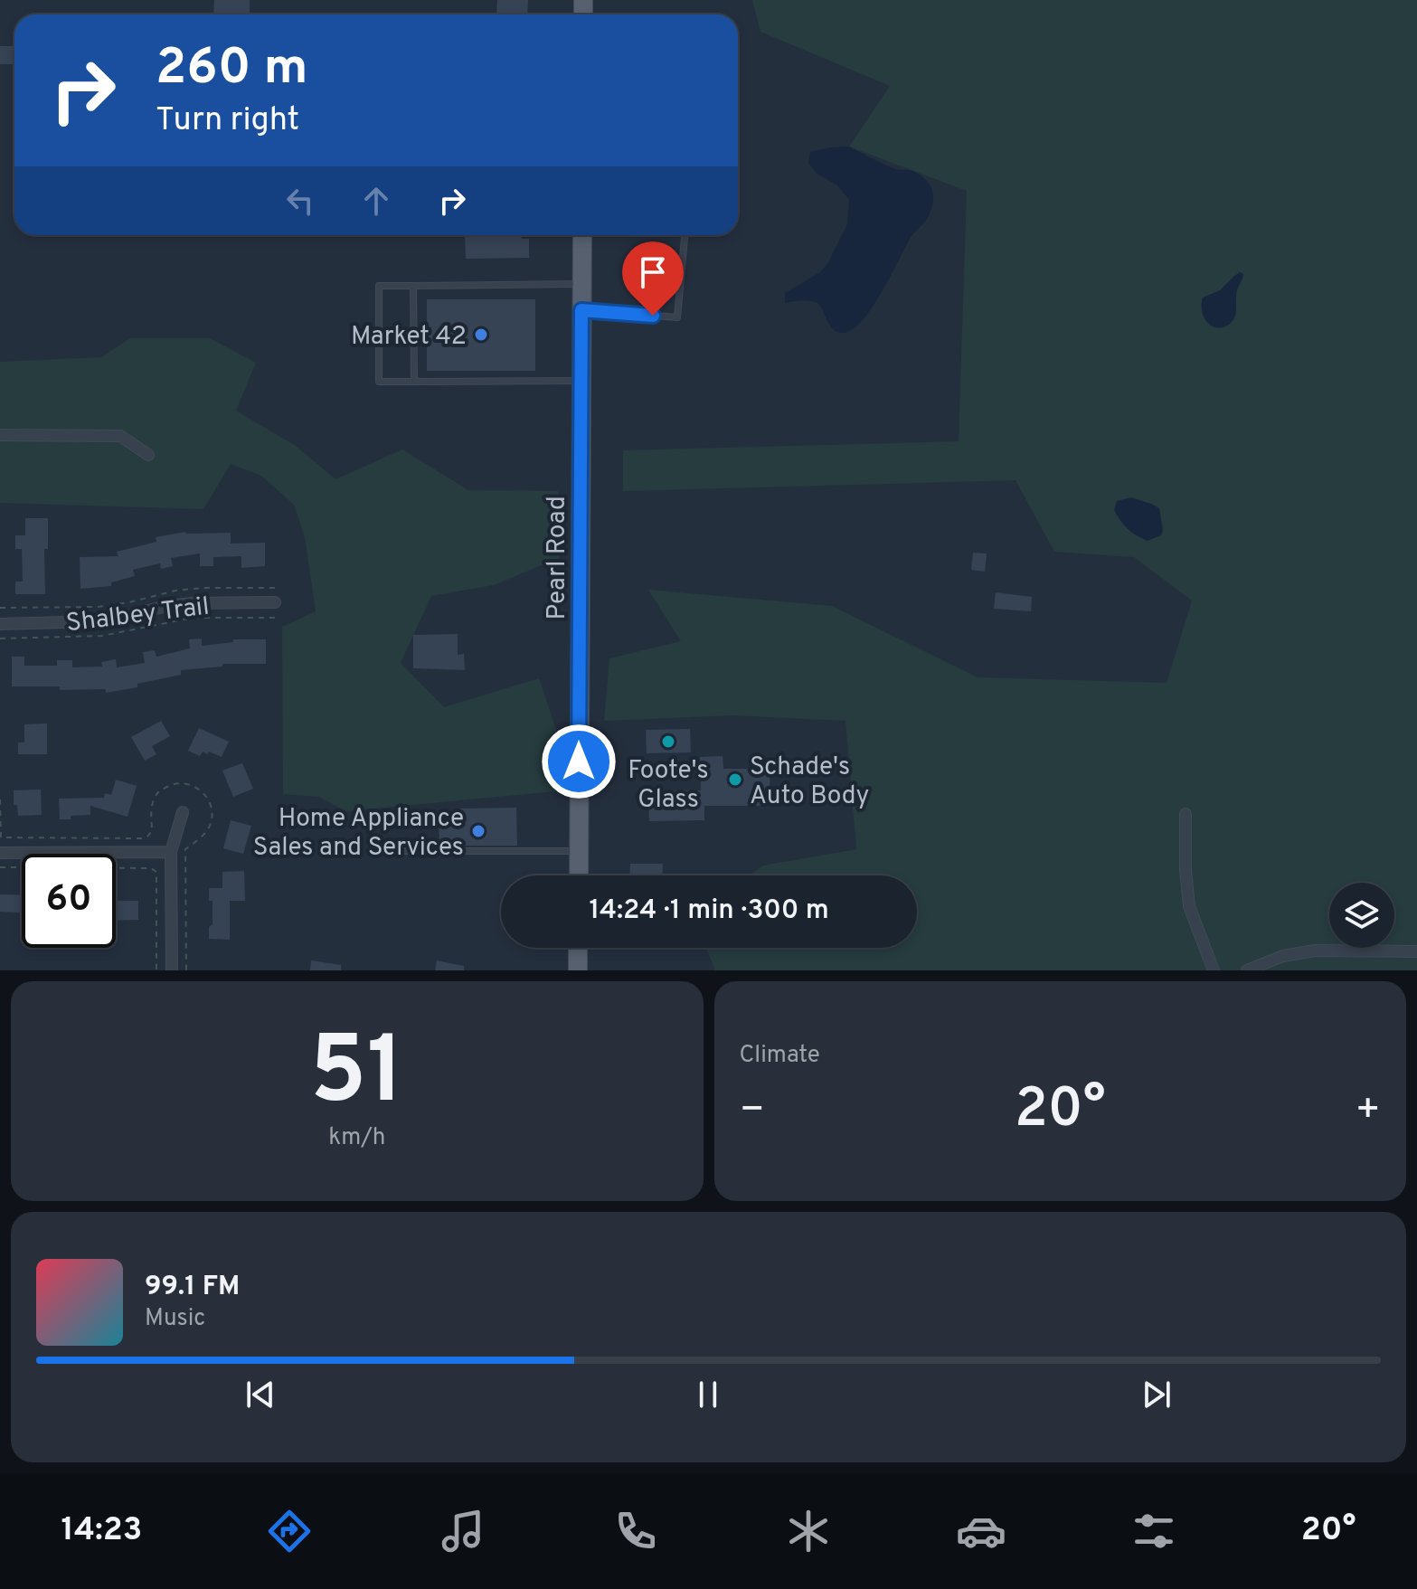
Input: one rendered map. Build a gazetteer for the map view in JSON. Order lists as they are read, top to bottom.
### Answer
{
  "streets": {
    "main road": ["Pearl Road"],
    "street": ["Shalbey Trail"]
  },
  "places": [
    "Market 42",
    "Foote's Glass",
    "Schade's Auto Body",
    "Home Appliance Sales and Services"
  ],
  "page": {
    "turn": ["260 m", "Turn right"],
    "limit": "60",
    "trip": "14:24 · 1 min · 300 m",
    "tile": [
      ["51", "km/h"],
      "Climate"
    ],
    "heat": ["−", "20°", "+"],
    "song": ["99.1 FM", "Music"],
    "tabs": ["14:23", "20°"]
  }
}
